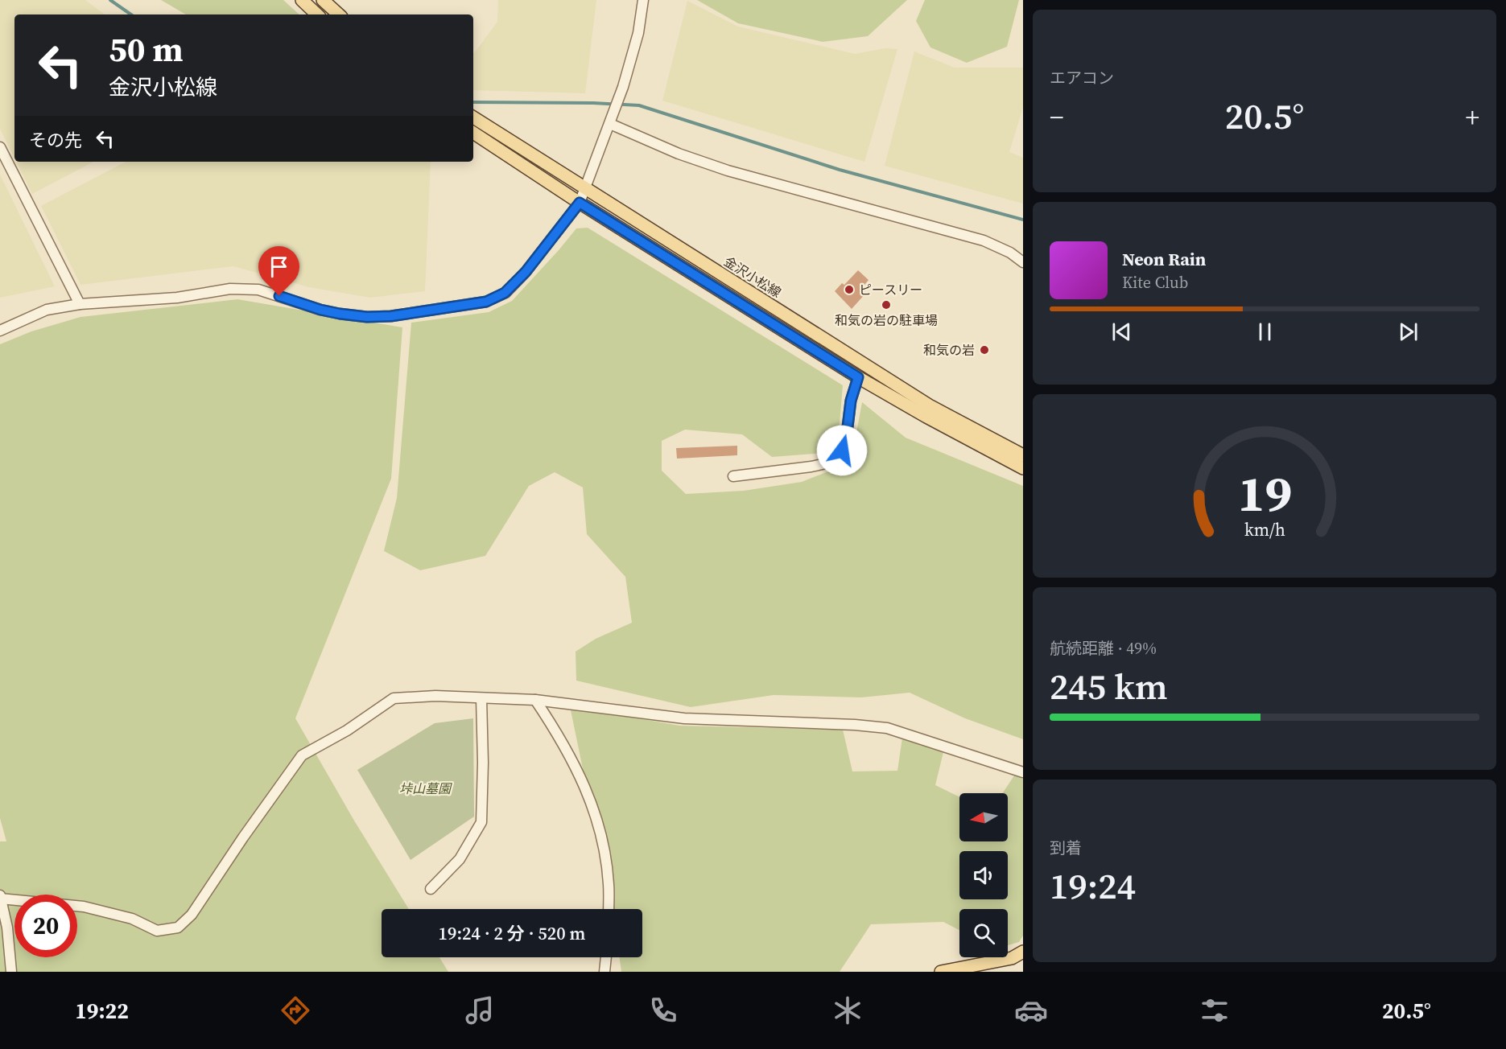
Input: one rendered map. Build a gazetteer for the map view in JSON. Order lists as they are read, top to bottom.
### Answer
{
  "streets": {
    "main road": ["金沢小松線"]
  },
  "parks": ["垰山墓園"],
  "places": ["ピースリー", "和気の岩の駐車場", "和気の岩"],
  "north": "left",
  "page": {
    "tile": [
      "エアコン",
      ["航続距離 · 49%", "245 km"],
      ["到着", "19:24"]
    ],
    "turn": ["50 m", "金沢小松線"],
    "heat": ["−", "20.5°", "+"],
    "then": "その先",
    "song": ["Neon Rain", "Kite Club"],
    "limit": "20",
    "trip": "19:24 · 2 分 · 520 m",
    "tabs": ["19:22", "20.5°"],
    "gauge": ["19", "km/h"]
  }
}
